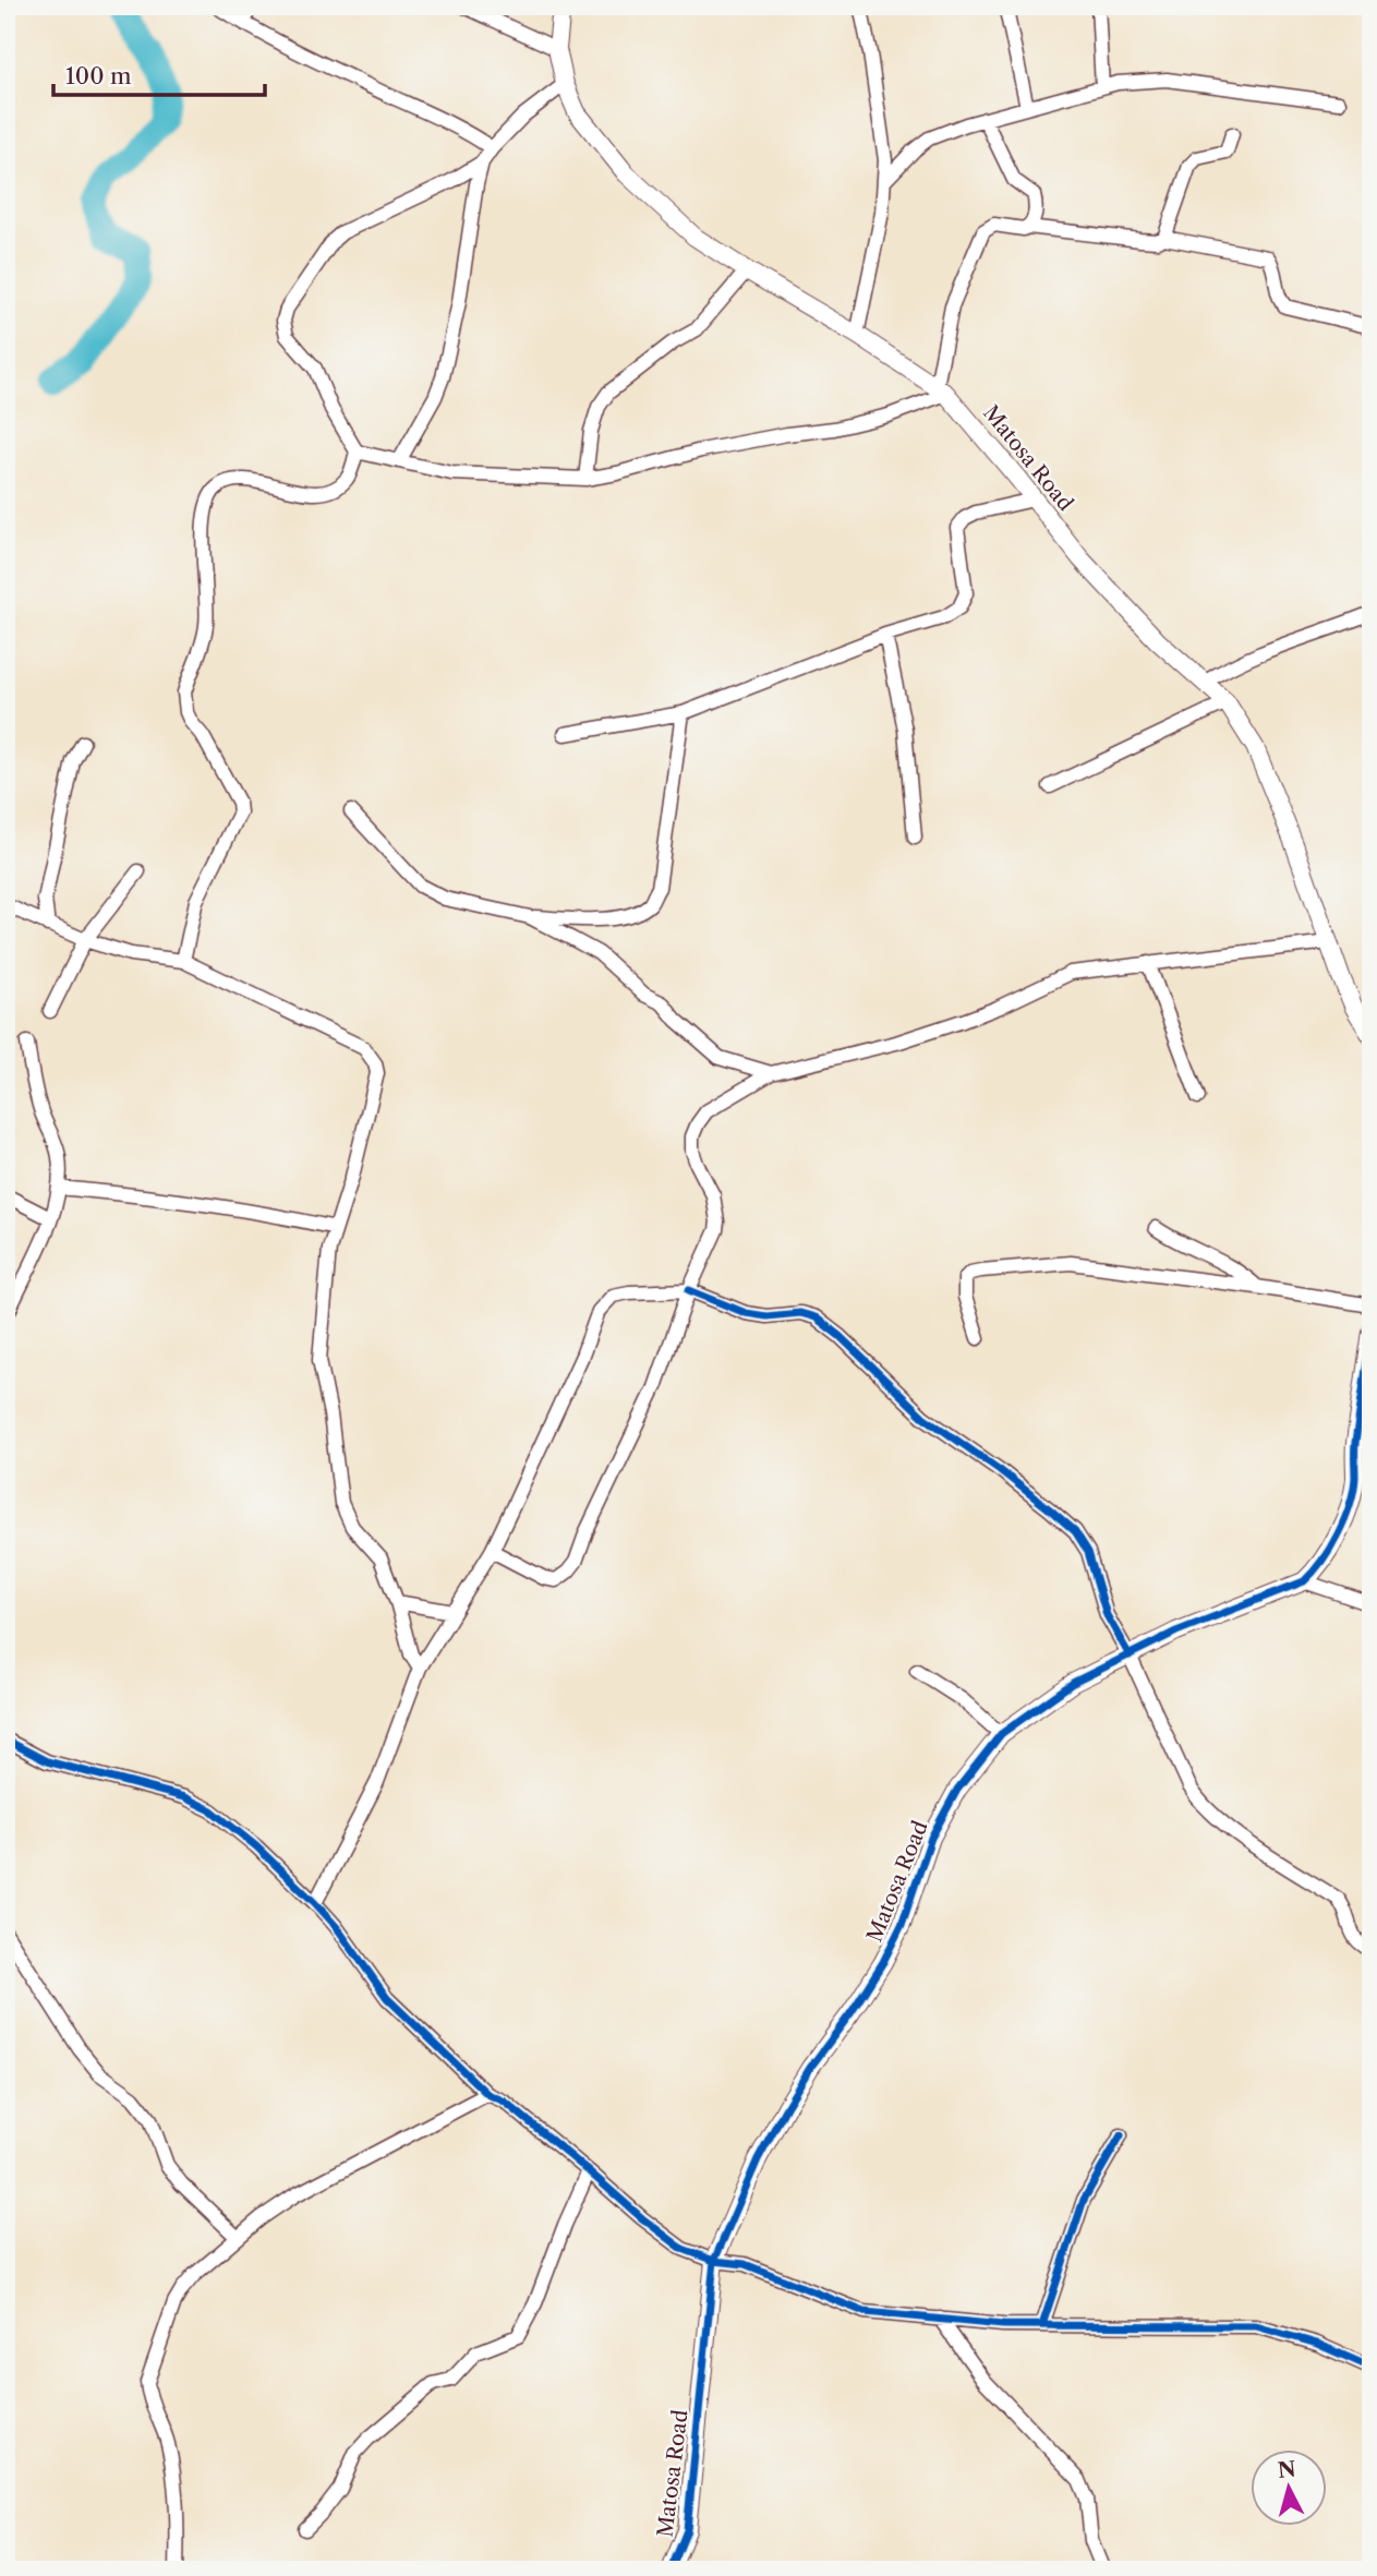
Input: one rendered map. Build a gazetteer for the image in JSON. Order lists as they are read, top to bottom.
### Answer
{
  "streets": {
    "street": ["Matosa Road"]
  },
  "scale_bar": "100 m",
  "north": "top"
}
